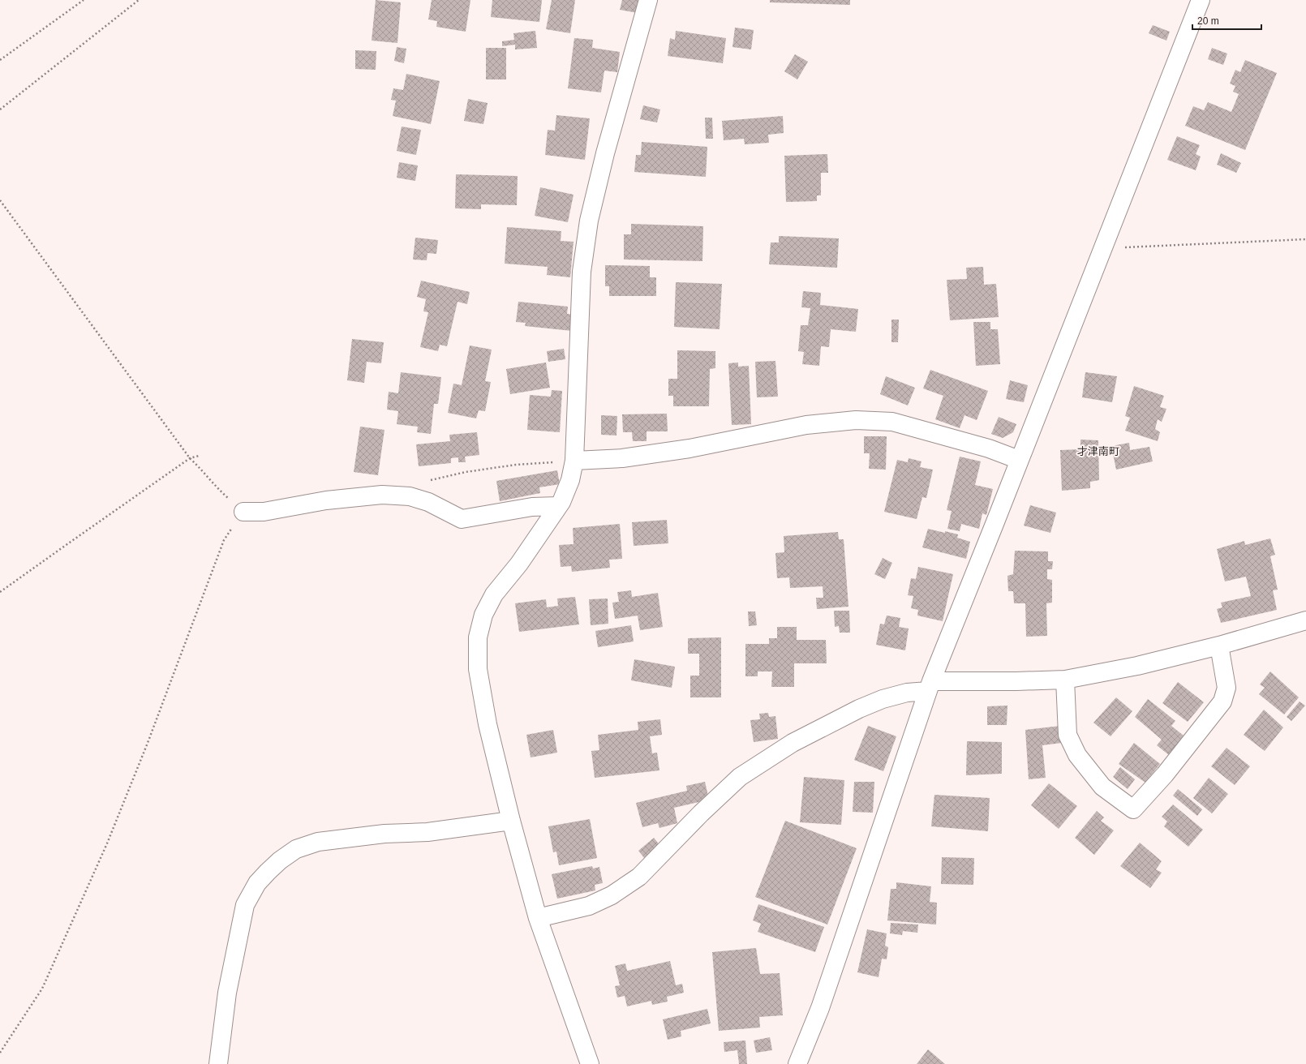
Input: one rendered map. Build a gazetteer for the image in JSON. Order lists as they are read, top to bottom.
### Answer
{
  "districts": ["才津南町"],
  "scale_bar": "20 m"
}
